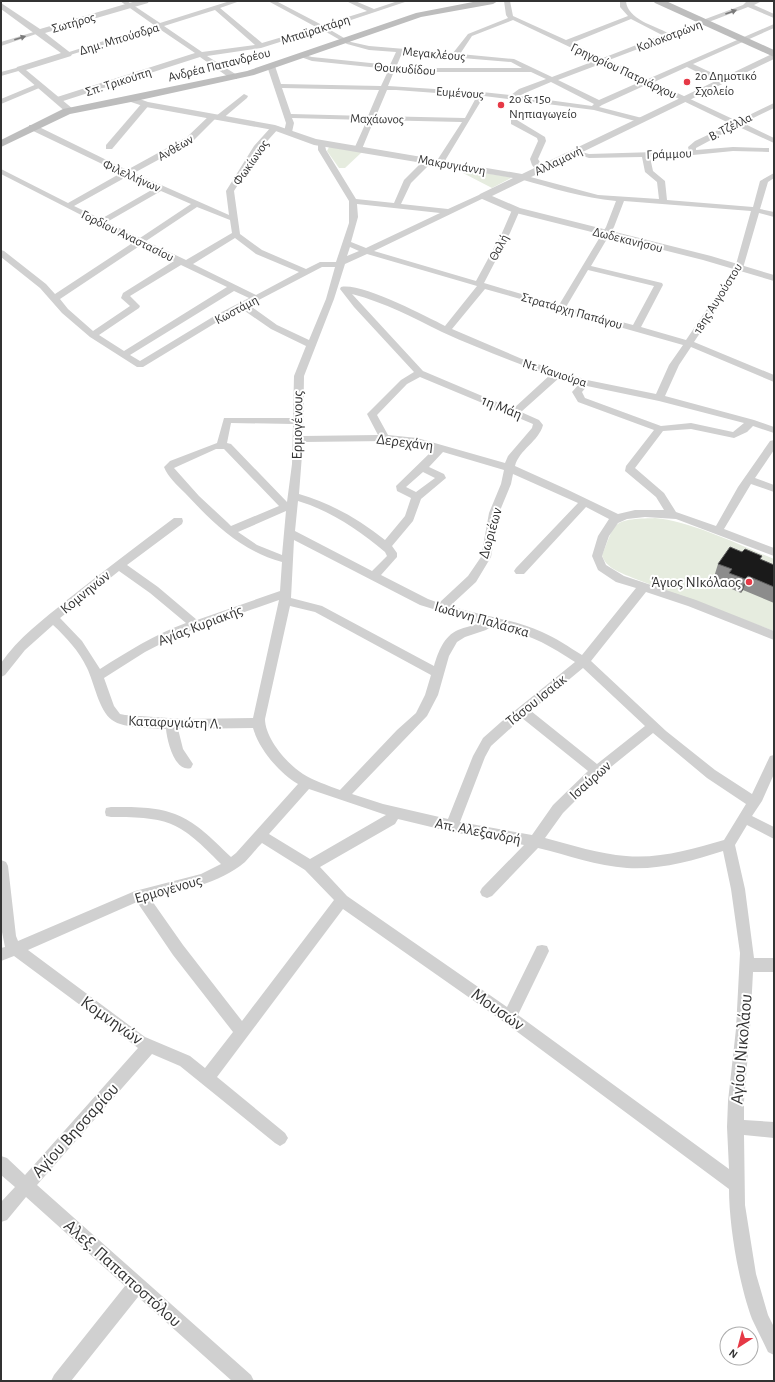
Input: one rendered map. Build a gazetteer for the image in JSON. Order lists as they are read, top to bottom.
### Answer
{
  "streets": {
    "main road": ["Ανδρέα Παπανδρέου"],
    "street": [
      "Σωτήρος",
      "Μπαϊρακτάρη",
      "Κολοκοτρώνη",
      "Δημ. Μπούσδρα",
      "Μεγακλέους",
      "Θουκυδίδου",
      "Γρηγορίου Πατριάρχου",
      "Σπ. Τρικούπη",
      "Ευμένους",
      "Μαχάωνος",
      "Β. Τζέλλα",
      "Ανθέων",
      "Γράμμου",
      "Αλλαμανή",
      "Φωκίωνος",
      "Μακρυγιάννη",
      "Φιλελλήνων",
      "Γορδίου Αναστασίου",
      "Δωδεκανήσου",
      "Θαλή",
      "18ης Αυγούστου",
      "Κωστάμη",
      "Στρατάρχη Παπάγου",
      "Ντ. Κανιούρα",
      "1η Μάη",
      "Ερμογένους",
      "Δερεχάνη",
      "Δωριέων",
      "Κομνηνών",
      "Ιωάννη Παλάσκα",
      "Αγίας Κυριακής",
      "Τάσου Ισαάκ",
      "Καταφυγιώτη Λ.",
      "Ισαύρων",
      "Απ. Αλεξανδρή",
      "Μουσών",
      "Αγίου Νικολάου",
      "Αγίου Βησσαρίου",
      "Αλεξ. Παπαποστόλου"
    ]
  },
  "crossings": [
    ["Μπαϊρακτάρη", "Μεγακλέους"],
    ["Μπαϊρακτάρη", "Σπ. Τρικούπη"],
    ["Κολοκοτρώνη", "Μεγακλέους"],
    ["Κολοκοτρώνη", "Γρηγορίου Πατριάρχου"],
    ["Κολοκοτρώνη", "Ευμένους"],
    ["Μεγακλέους", "Ανδρέα Παπανδρέου"],
    ["Μεγακλέους", "Θουκυδίδου"],
    ["Μεγακλέους", "Ευμένους"],
    ["Ανδρέα Παπανδρέου", "Θουκυδίδου"],
    ["Ανδρέα Παπανδρέου", "Μακρυγιάννη"],
    ["Ανδρέα Παπανδρέου", "Φιλελλήνων"],
    ["Γρηγορίου Πατριάρχου", "Β. Τζέλλα"],
    ["Γρηγορίου Πατριάρχου", "Αλλαμανή"],
    ["Ευμένους", "Αλλαμανή"],
    ["Β. Τζέλλα", "Γράμμου"],
    ["Ανθέων", "Μακρυγιάννη"],
    ["Ανθέων", "Φιλελλήνων"],
    ["Ανθέων", "Γορδίου Αναστασίου"],
    ["Γράμμου", "Αλλαμανή"],
    ["Αλλαμανή", "Φωκίωνος"],
    ["Αλλαμανή", "Μακρυγιάννη"],
    ["Αλλαμανή", "Φιλελλήνων"],
    ["Αλλαμανή", "Δωδεκανήσου"],
    ["Αλλαμανή", "Κωστάμη"],
    ["Αλλαμανή", "Στρατάρχη Παπάγου"],
    ["Αλλαμανή", "Ερμογένους"],
    ["Φωκίωνος", "Μακρυγιάννη"],
    ["Φωκίωνος", "Φιλελλήνων"],
    ["Φωκίωνος", "Κωστάμη"],
    ["Φωκίωνος", "Στρατάρχη Παπάγου"],
    ["Φωκίωνος", "Ερμογένους"],
    ["Μακρυγιάννη", "Φιλελλήνων"],
    ["Μακρυγιάννη", "18ης Αυγούστου"],
    ["Μακρυγιάννη", "Κωστάμη"],
    ["Μακρυγιάννη", "Στρατάρχη Παπάγου"],
    ["Μακρυγιάννη", "Ερμογένους"],
    ["Φιλελλήνων", "Κωστάμη"],
    ["Φιλελλήνων", "Στρατάρχη Παπάγου"],
    ["Φιλελλήνων", "Ερμογένους"],
    ["Γορδίου Αναστασίου", "Κωστάμη"],
    ["Δωδεκανήσου", "Θαλή"],
    ["Δωδεκανήσου", "18ης Αυγούστου"],
    ["Θαλή", "Στρατάρχη Παπάγου"],
    ["Θαλή", "Ντ. Κανιούρα"],
    ["18ης Αυγούστου", "Στρατάρχη Παπάγου"],
    ["18ης Αυγούστου", "Ντ. Κανιούρα"],
    ["Κωστάμη", "Στρατάρχη Παπάγου"],
    ["Κωστάμη", "Ερμογένους"],
    ["Στρατάρχη Παπάγου", "Ερμογένους"],
    ["Ντ. Κανιούρα", "1η Μάη"],
    ["1η Μάη", "Δερεχάνη"],
    ["1η Μάη", "Δωριέων"],
    ["Ερμογένους", "Δερεχάνη"],
    ["Ερμογένους", "Κομνηνών"],
    ["Ερμογένους", "Ιωάννη Παλάσκα"],
    ["Ερμογένους", "Αγίας Κυριακής"],
    ["Ερμογένους", "Καταφυγιώτη Λ."],
    ["Ερμογένους", "Απ. Αλεξανδρή"],
    ["Ερμογένους", "Μουσών"],
    ["Δερεχάνη", "Δωριέων"],
    ["Δωριέων", "Ιωάννη Παλάσκα"],
    ["Κομνηνών", "Καταφυγιώτη Λ."],
    ["Κομνηνών", "Αγίου Βησσαρίου"],
    ["Ιωάννη Παλάσκα", "Τάσου Ισαάκ"],
    ["Ιωάννη Παλάσκα", "Ισαύρων"],
    ["Αγίας Κυριακής", "Καταφυγιώτη Λ."],
    ["Τάσου Ισαάκ", "Απ. Αλεξανδρή"],
    ["Καταφυγιώτη Λ.", "Απ. Αλεξανδρή"],
    ["Ισαύρων", "Απ. Αλεξανδρή"],
    ["Απ. Αλεξανδρή", "Αγίου Νικολάου"],
    ["Μουσών", "Αγίου Νικολάου"],
    ["Αγίου Βησσαρίου", "Αλεξ. Παπαποστόλου"]
  ],
  "places": ["2ο Δημοτικό Σχολείο", "2ο & 15ο Νηπιαγωγείο", "Άγιος ΝΙκόλαος"],
  "north": "bottom left"
}
